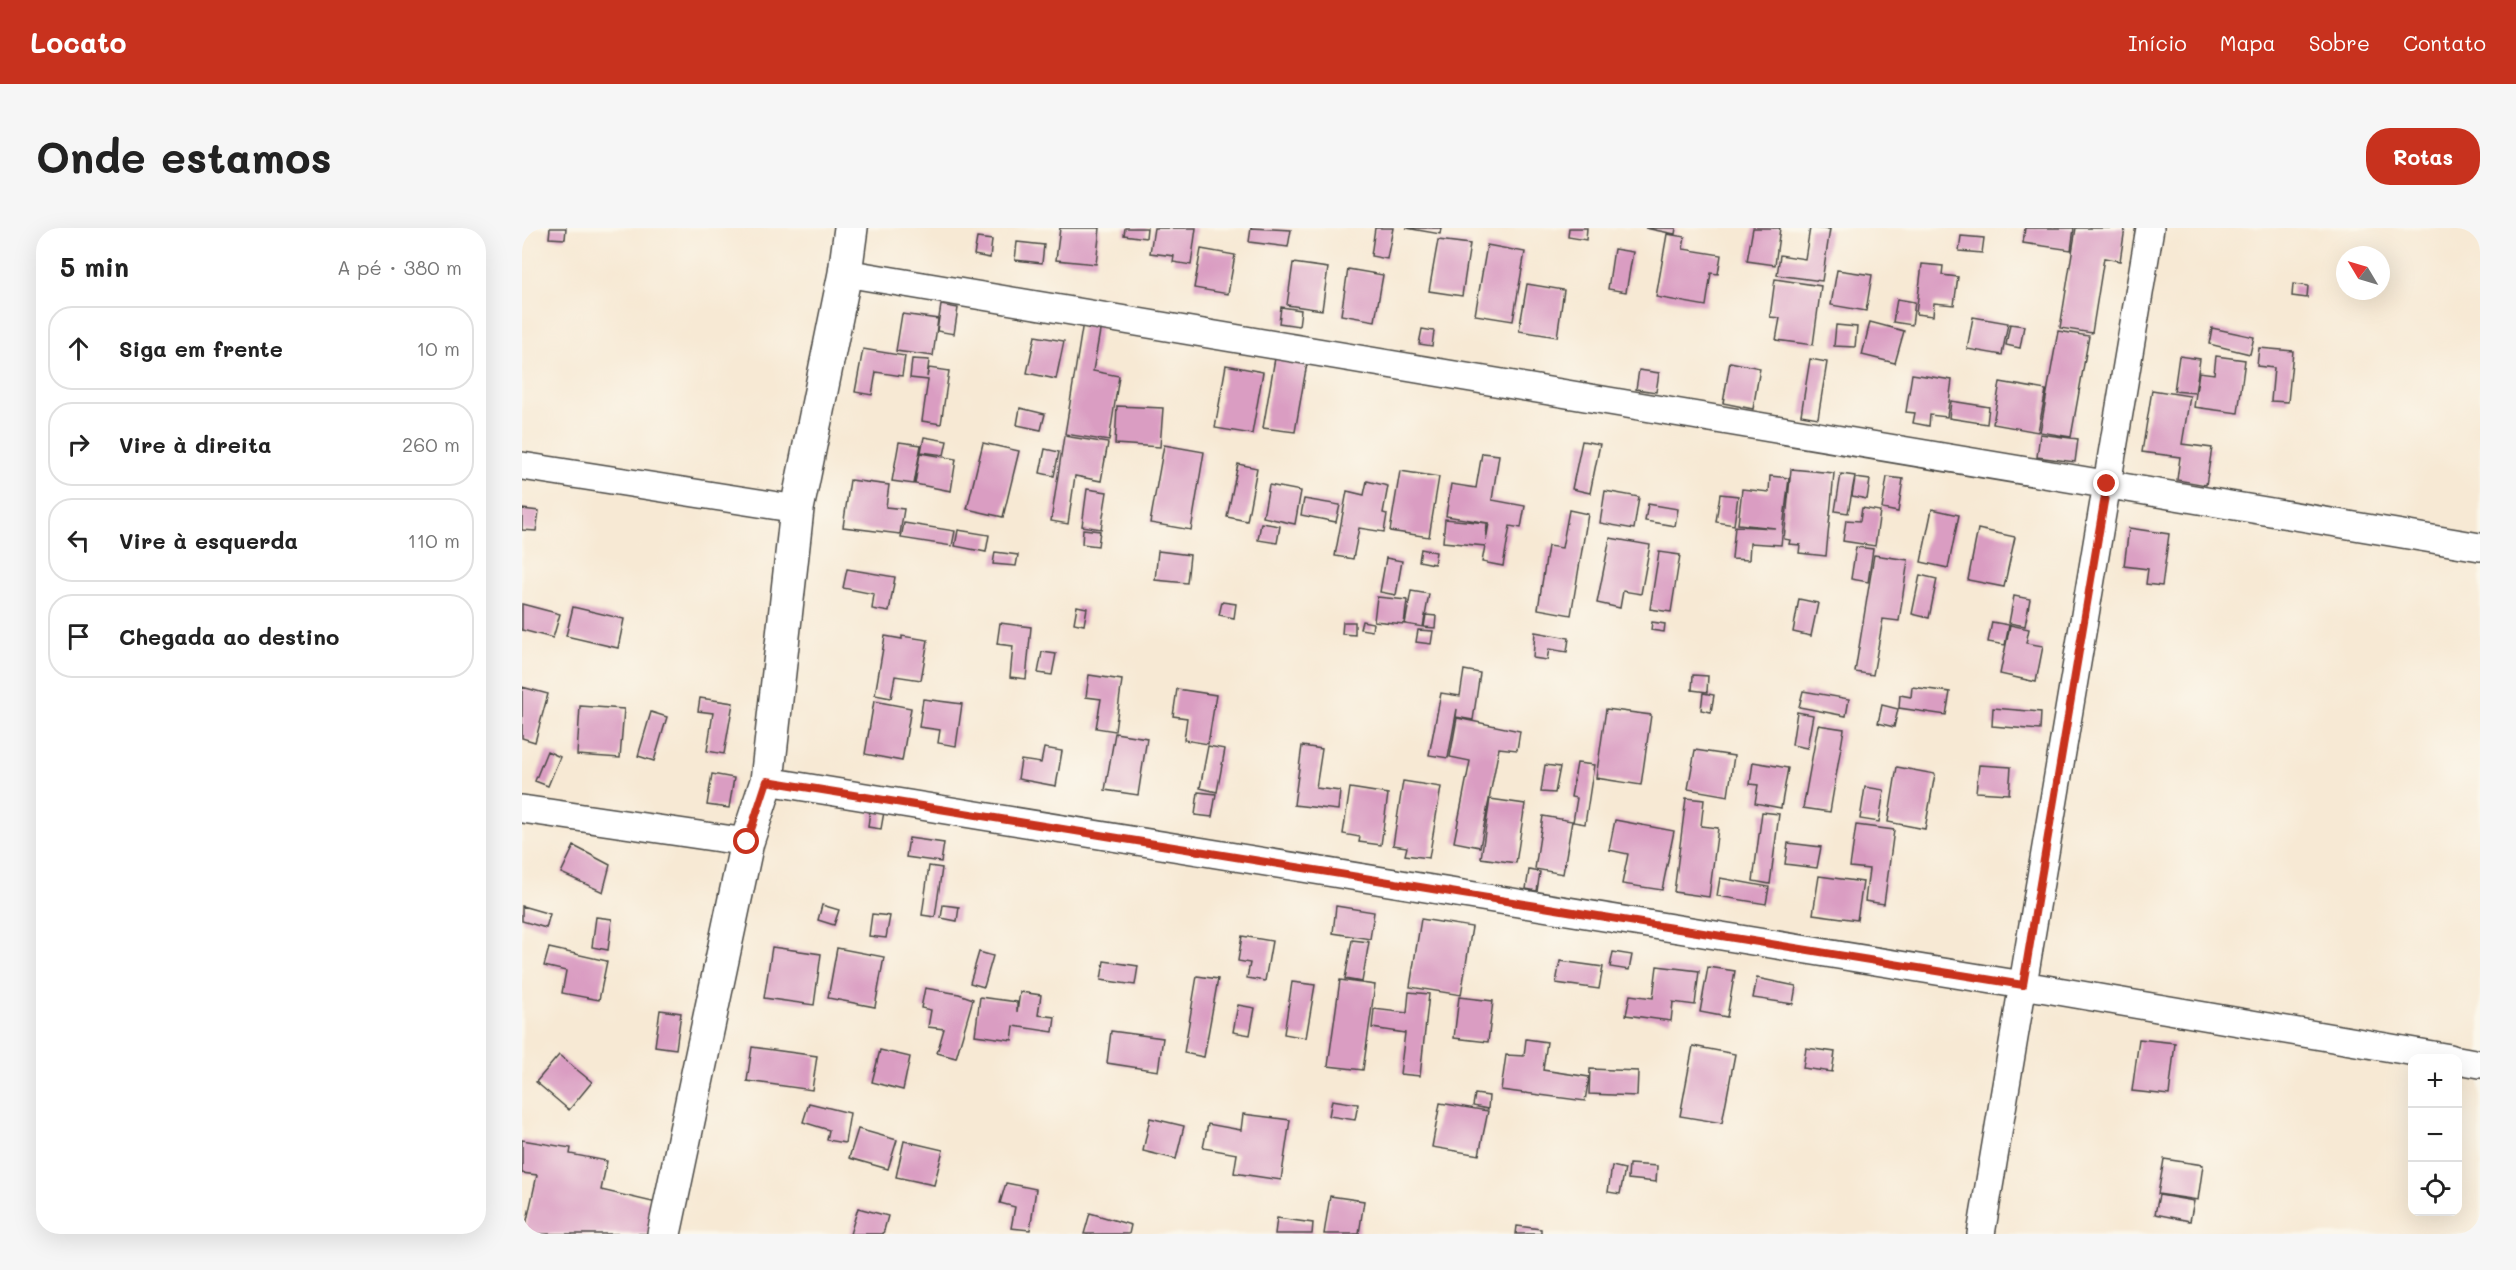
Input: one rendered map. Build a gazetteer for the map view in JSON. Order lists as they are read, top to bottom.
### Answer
{
  "north": "top left",
  "page": {
    "header": "Locato",
    "nav": [
      "Início",
      "Mapa",
      "Sobre",
      "Contato"
    ],
    "buttons": "Rotas",
    "title": "Onde estamos",
    "heading": ["5 min", "A pé · 380 m"],
    "list": [
      ["Siga em frente", "10 m"],
      ["Vire à direita", "260 m"],
      ["Vire à esquerda", "110 m"],
      "Chegada ao destino"
    ],
    "map_buttons": ["+", "−"]
  }
}
